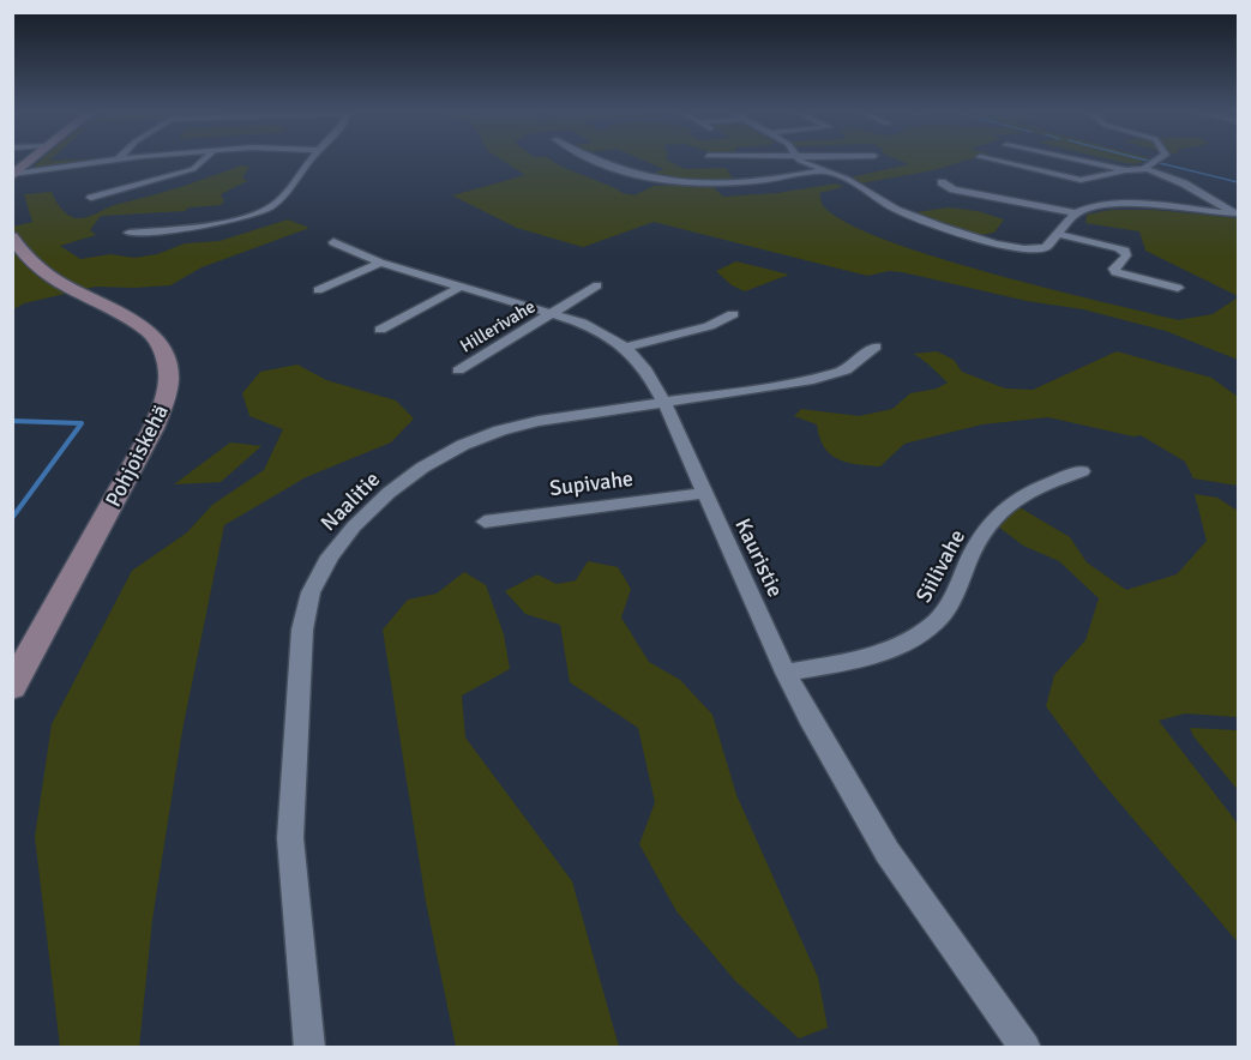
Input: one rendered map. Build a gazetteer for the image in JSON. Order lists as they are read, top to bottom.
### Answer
{
  "streets": {
    "main road": ["Pohjoiskehä"],
    "street": [
      "Hillerivahe",
      "Supivahe",
      "Naalitie",
      "Kauristie",
      "Siilivahe"
    ]
  },
  "crossings": [
    ["Hillerivahe", "Kauristie"],
    ["Supivahe", "Kauristie"],
    ["Naalitie", "Kauristie"],
    ["Kauristie", "Siilivahe"]
  ]
}
